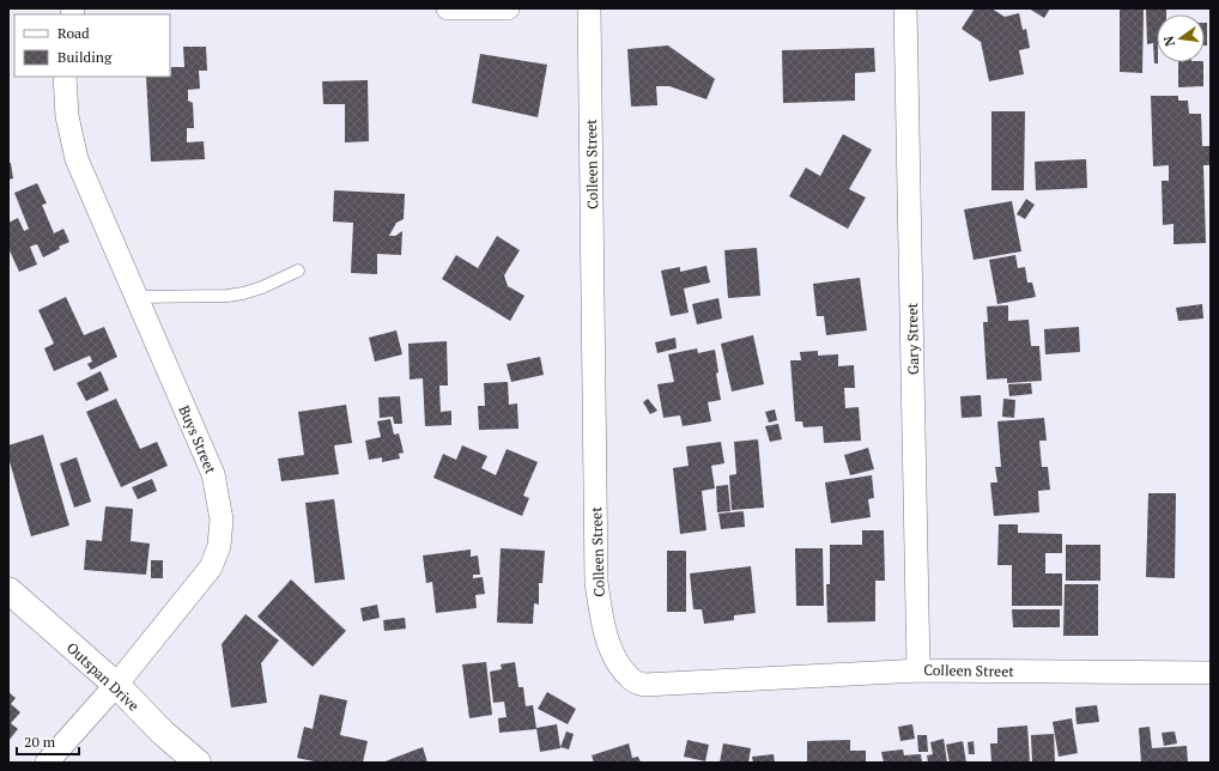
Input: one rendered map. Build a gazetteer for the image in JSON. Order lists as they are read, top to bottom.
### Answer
{
  "streets": {
    "street": [
      "Colleen Street",
      "Gary Street",
      "Buys Street",
      "Outspan Drive"
    ]
  },
  "crossings": [
    ["Colleen Street", "Gary Street"],
    ["Buys Street", "Outspan Drive"]
  ],
  "legend": ["Road", "Building"],
  "scale_bar": "20 m",
  "north": "left"
}
